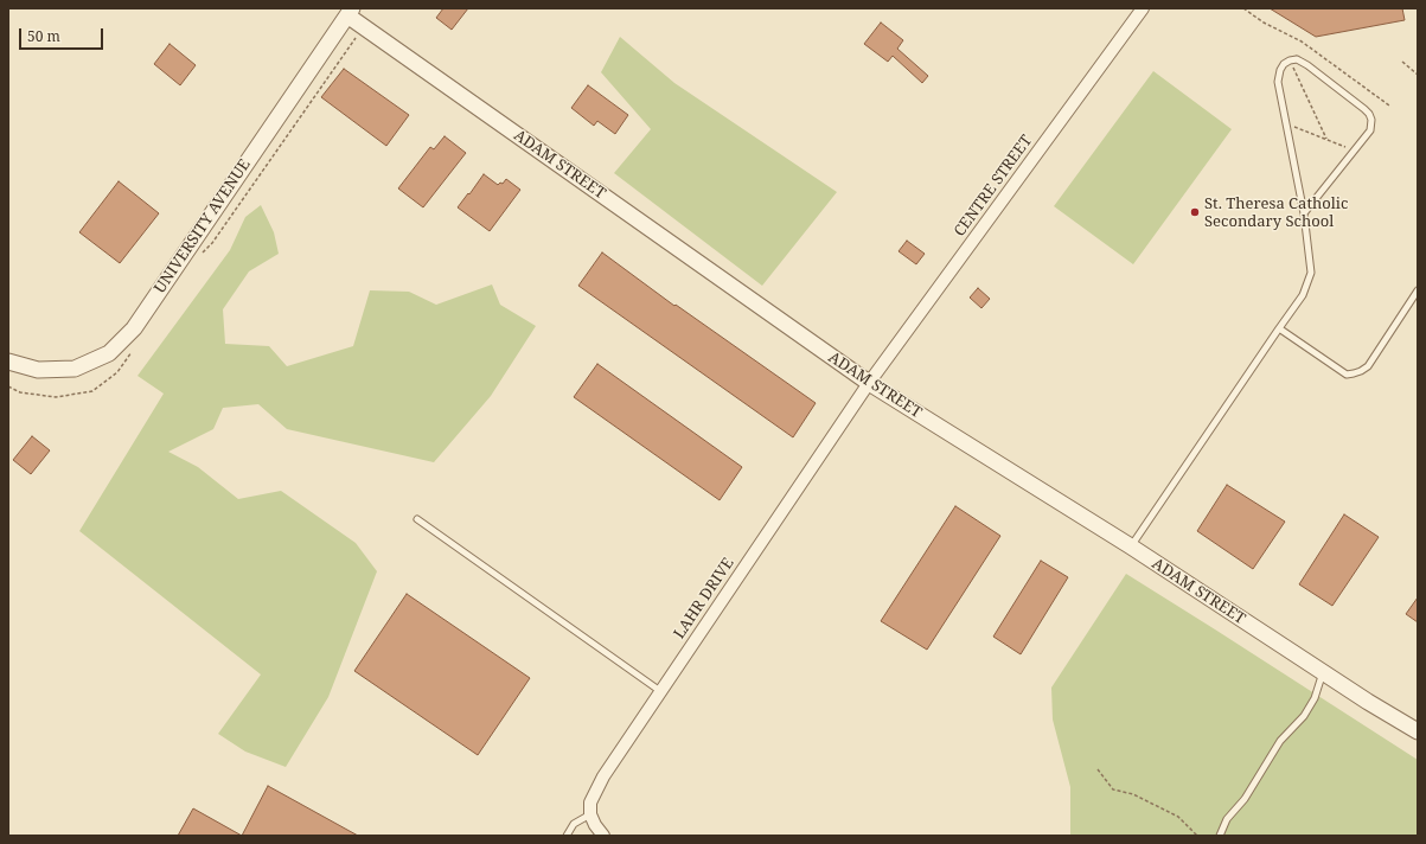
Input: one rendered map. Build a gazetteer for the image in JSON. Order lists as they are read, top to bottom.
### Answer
{
  "streets": {
    "street": [
      "ADAM STREET",
      "CENTRE STREET",
      "UNIVERSITY AVENUE",
      "LAHR DRIVE"
    ]
  },
  "crossings": [
    ["ADAM STREET", "CENTRE STREET"],
    ["ADAM STREET", "UNIVERSITY AVENUE"],
    ["ADAM STREET", "LAHR DRIVE"],
    ["CENTRE STREET", "LAHR DRIVE"]
  ],
  "places": ["St. Theresa Catholic Secondary School"],
  "scale_bar": "50 m"
}
